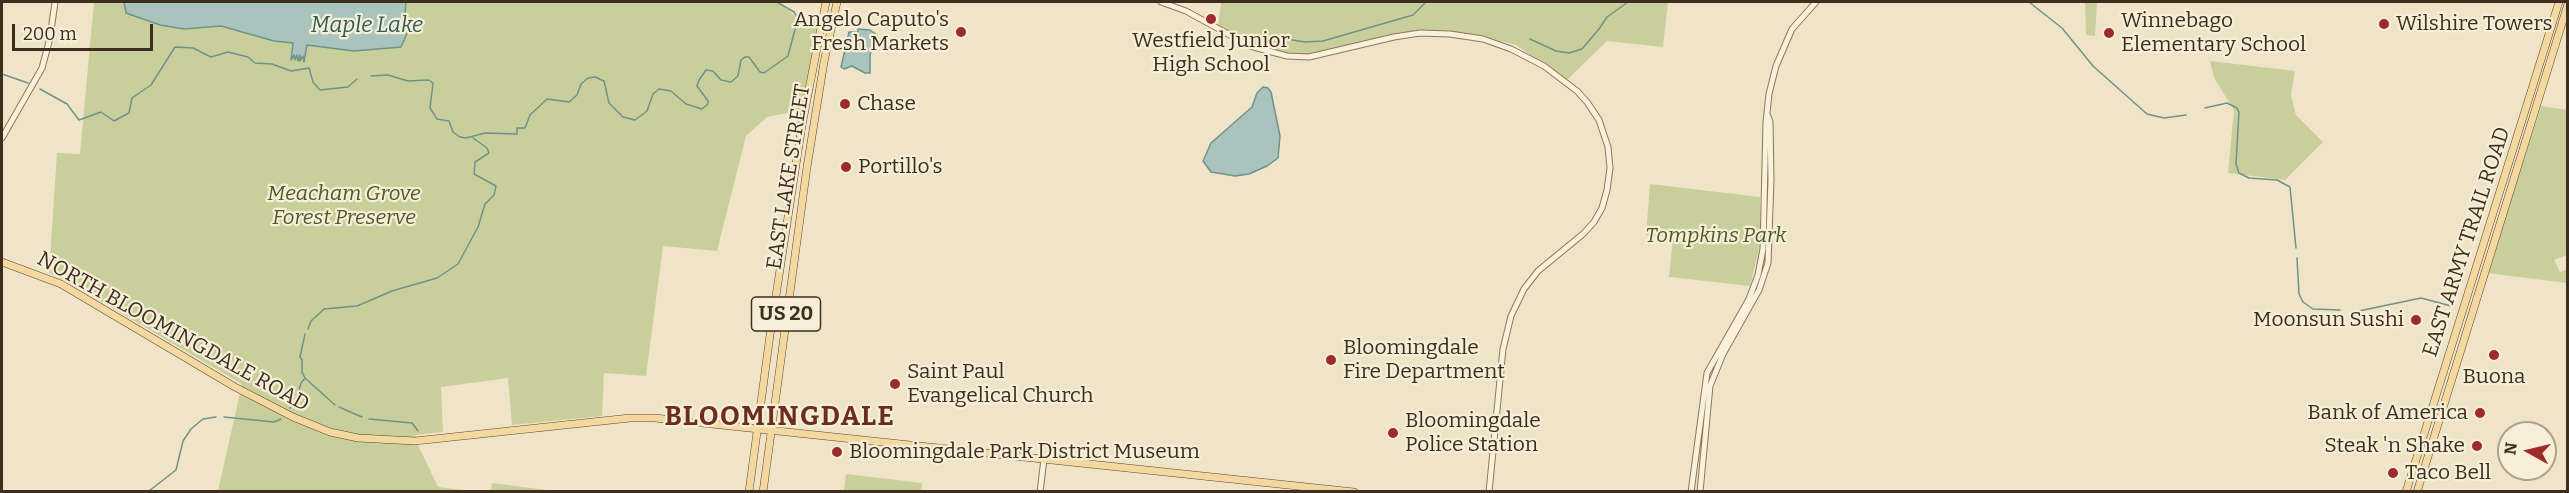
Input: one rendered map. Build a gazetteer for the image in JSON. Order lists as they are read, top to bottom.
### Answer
{
  "streets": {
    "main road": [
      "EAST LAKE STREET",
      "EAST ARMY TRAIL ROAD",
      "US 20",
      "NORTH BLOOMINGDALE ROAD"
    ]
  },
  "crossings": [
    ["EAST LAKE STREET", "US 20"],
    ["EAST LAKE STREET", "NORTH BLOOMINGDALE ROAD"],
    ["US 20", "NORTH BLOOMINGDALE ROAD"]
  ],
  "districts": ["BLOOMINGDALE"],
  "water": ["Maple Lake"],
  "parks": ["Meacham Grove Forest Preserve", "Tompkins Park"],
  "places": [
    "Westfield Junior High School",
    "Wilshire Towers",
    "Angelo Caputo's Fresh Markets",
    "Winnebago Elementary School",
    "Chase",
    "Portillo's",
    "Moonsun Sushi",
    "Buona",
    "Bloomingdale Fire Department",
    "Saint Paul Evangelical Church",
    "Bank of America",
    "Bloomingdale Police Station",
    "Steak 'n Shake",
    "Bloomingdale Park District Museum",
    "Taco Bell"
  ],
  "scale_bar": "200 m",
  "north": "left"
}
